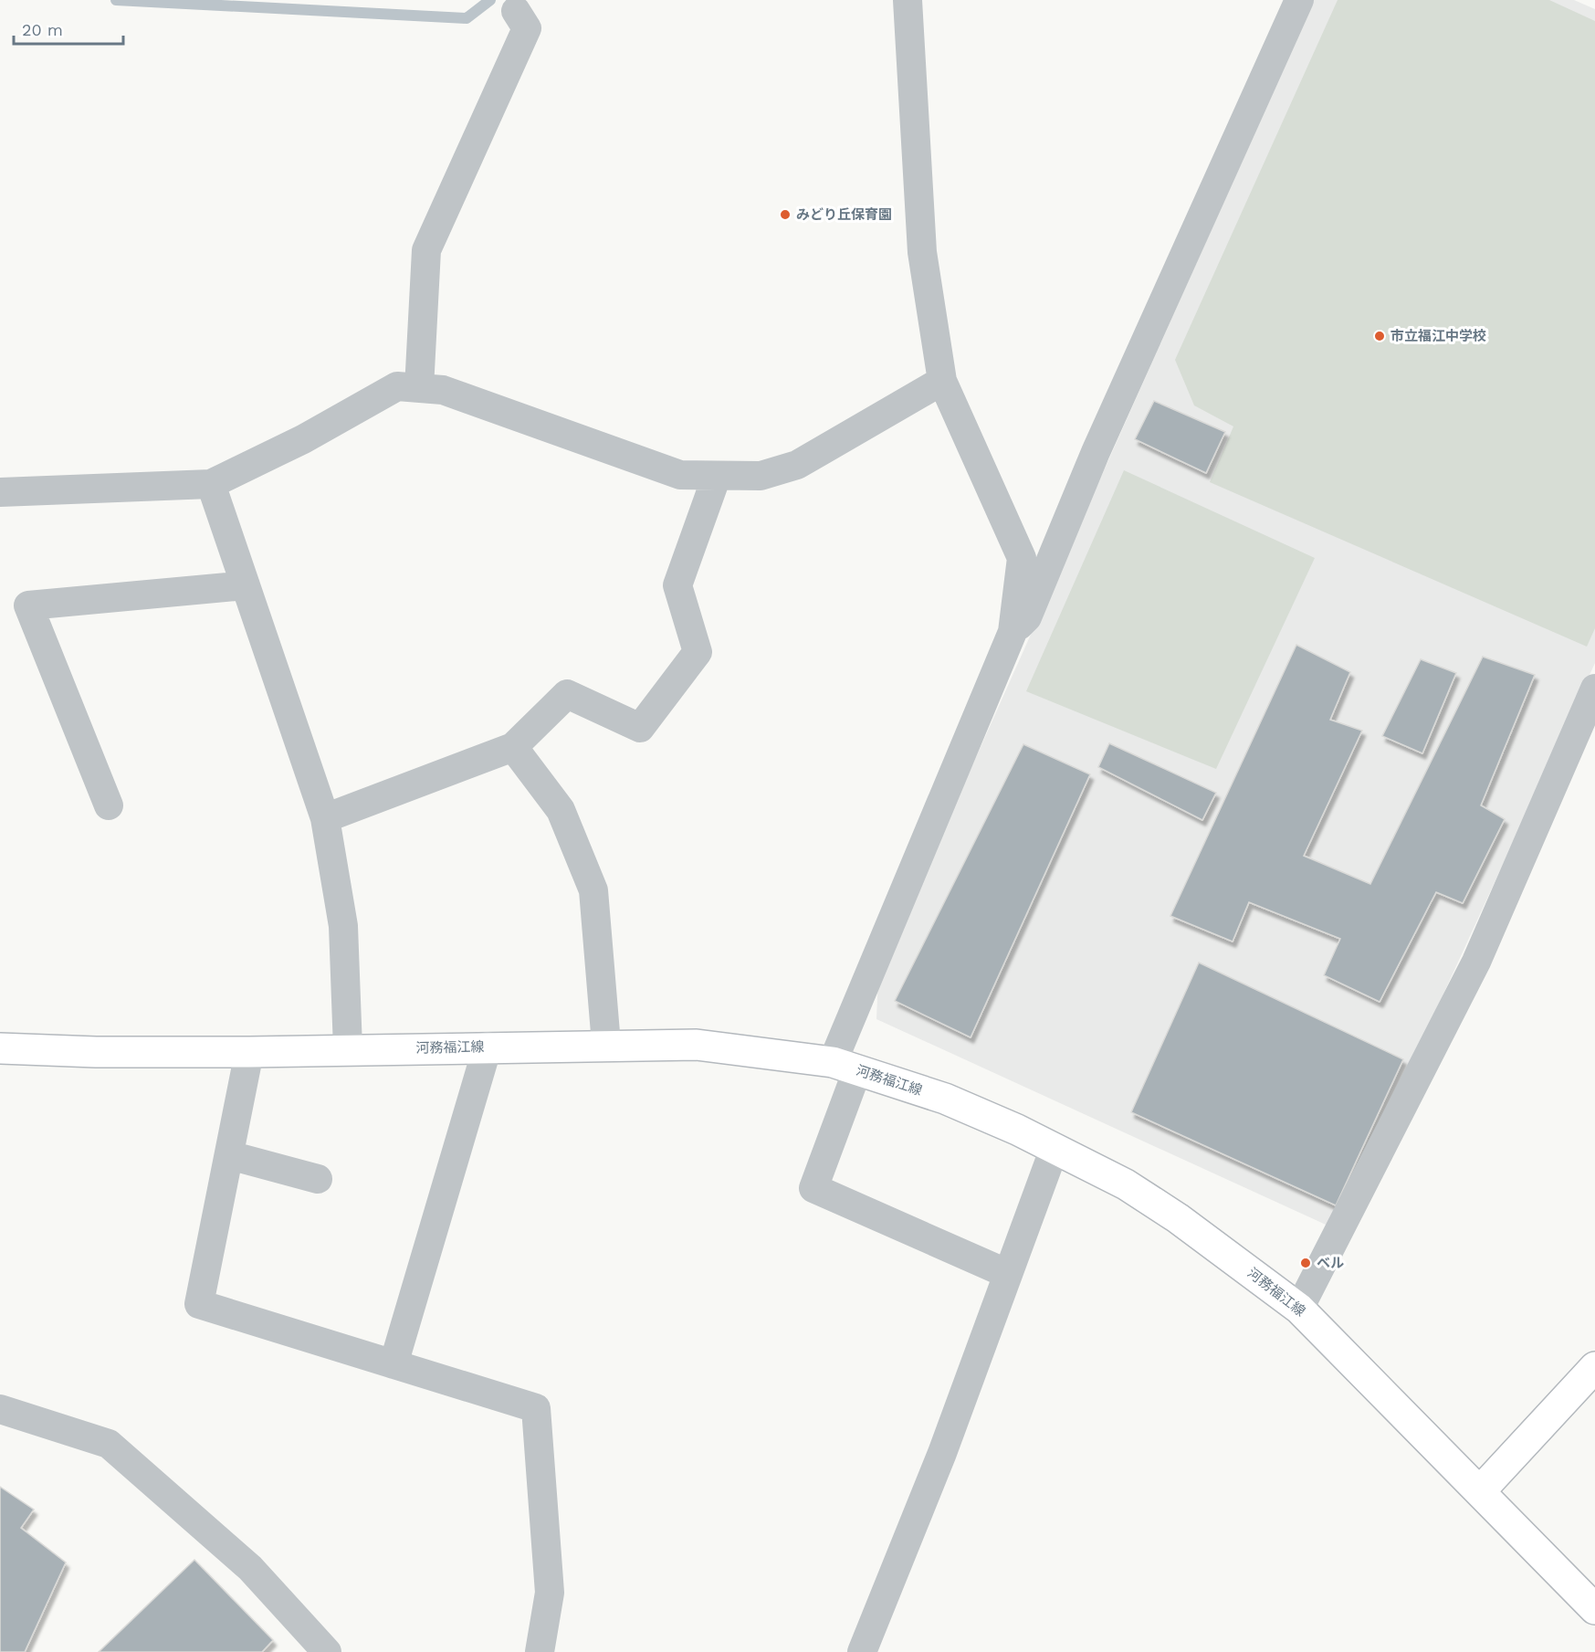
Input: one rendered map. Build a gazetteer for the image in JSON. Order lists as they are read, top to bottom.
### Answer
{
  "streets": {
    "main road": ["河務福江線"]
  },
  "places": ["みどり丘保育園", "市立福江中学校", "ベル"],
  "scale_bar": "20 m"
}
